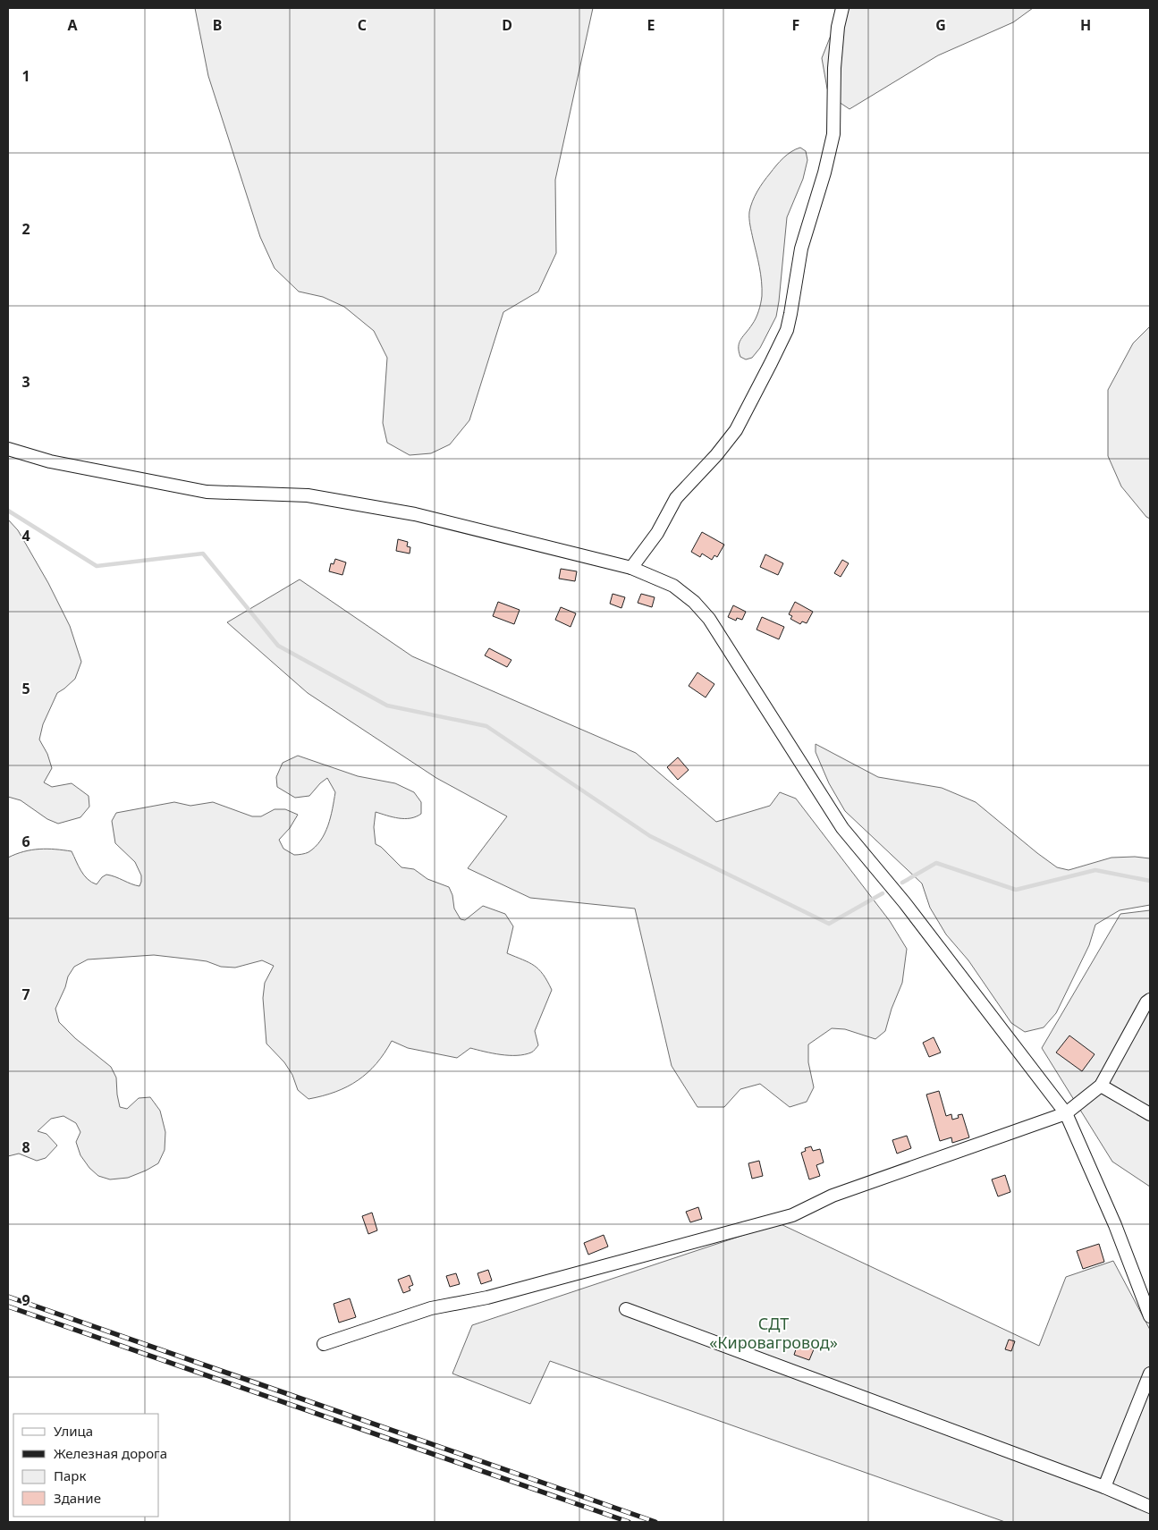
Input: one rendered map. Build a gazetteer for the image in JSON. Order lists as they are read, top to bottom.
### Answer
{
  "parks": ["СДТ «Кировагровод»"],
  "legend": [
    "Улица",
    "Железная дорога",
    "Парк",
    "Здание"
  ],
  "grid": {
    "columns": [
      "A",
      "B",
      "C",
      "D",
      "E",
      "F",
      "G",
      "H"
    ],
    "rows": [
      "1",
      "2",
      "3",
      "4",
      "5",
      "6",
      "7",
      "8",
      "9"
    ]
  }
}
